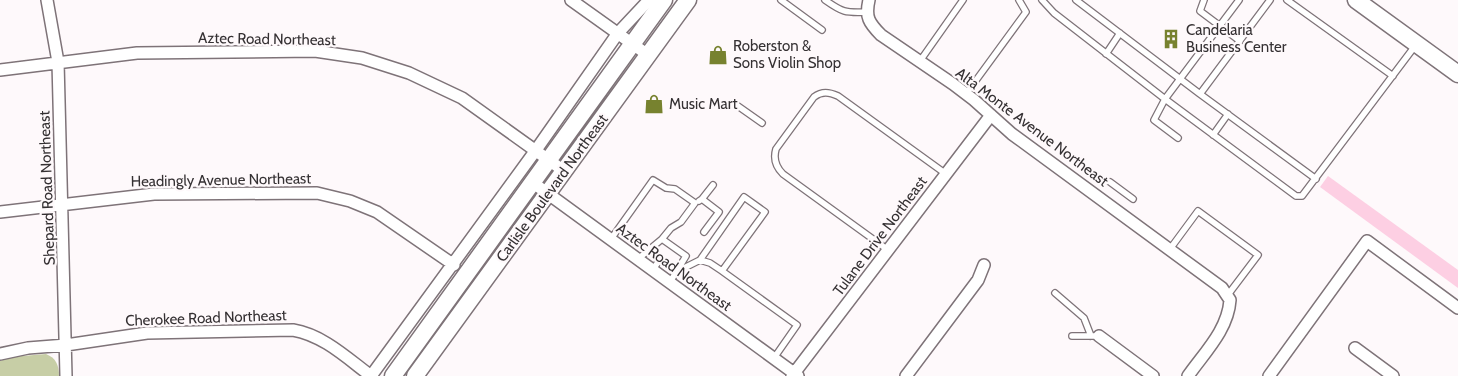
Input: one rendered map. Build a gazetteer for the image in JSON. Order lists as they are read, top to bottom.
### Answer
{
  "streets": {
    "main road": ["Carlisle Boulevard Northeast"],
    "street": [
      "Aztec Road Northeast",
      "Alta Monte Avenue Northeast",
      "Headingly Avenue Northeast",
      "Shepard Road Northeast",
      "Tulane Drive Northeast",
      "Cherokee Road Northeast"
    ]
  },
  "crossings": [
    ["Aztec Road Northeast", "Shepard Road Northeast"],
    ["Aztec Road Northeast", "Carlisle Boulevard Northeast"],
    ["Aztec Road Northeast", "Tulane Drive Northeast"],
    ["Alta Monte Avenue Northeast", "Tulane Drive Northeast"],
    ["Headingly Avenue Northeast", "Shepard Road Northeast"],
    ["Shepard Road Northeast", "Cherokee Road Northeast"]
  ],
  "places": {
    "building": ["Candelaria Business Center"],
    "shop": ["Roberston & Sons Violin Shop", "Music Mart"]
  }
}
